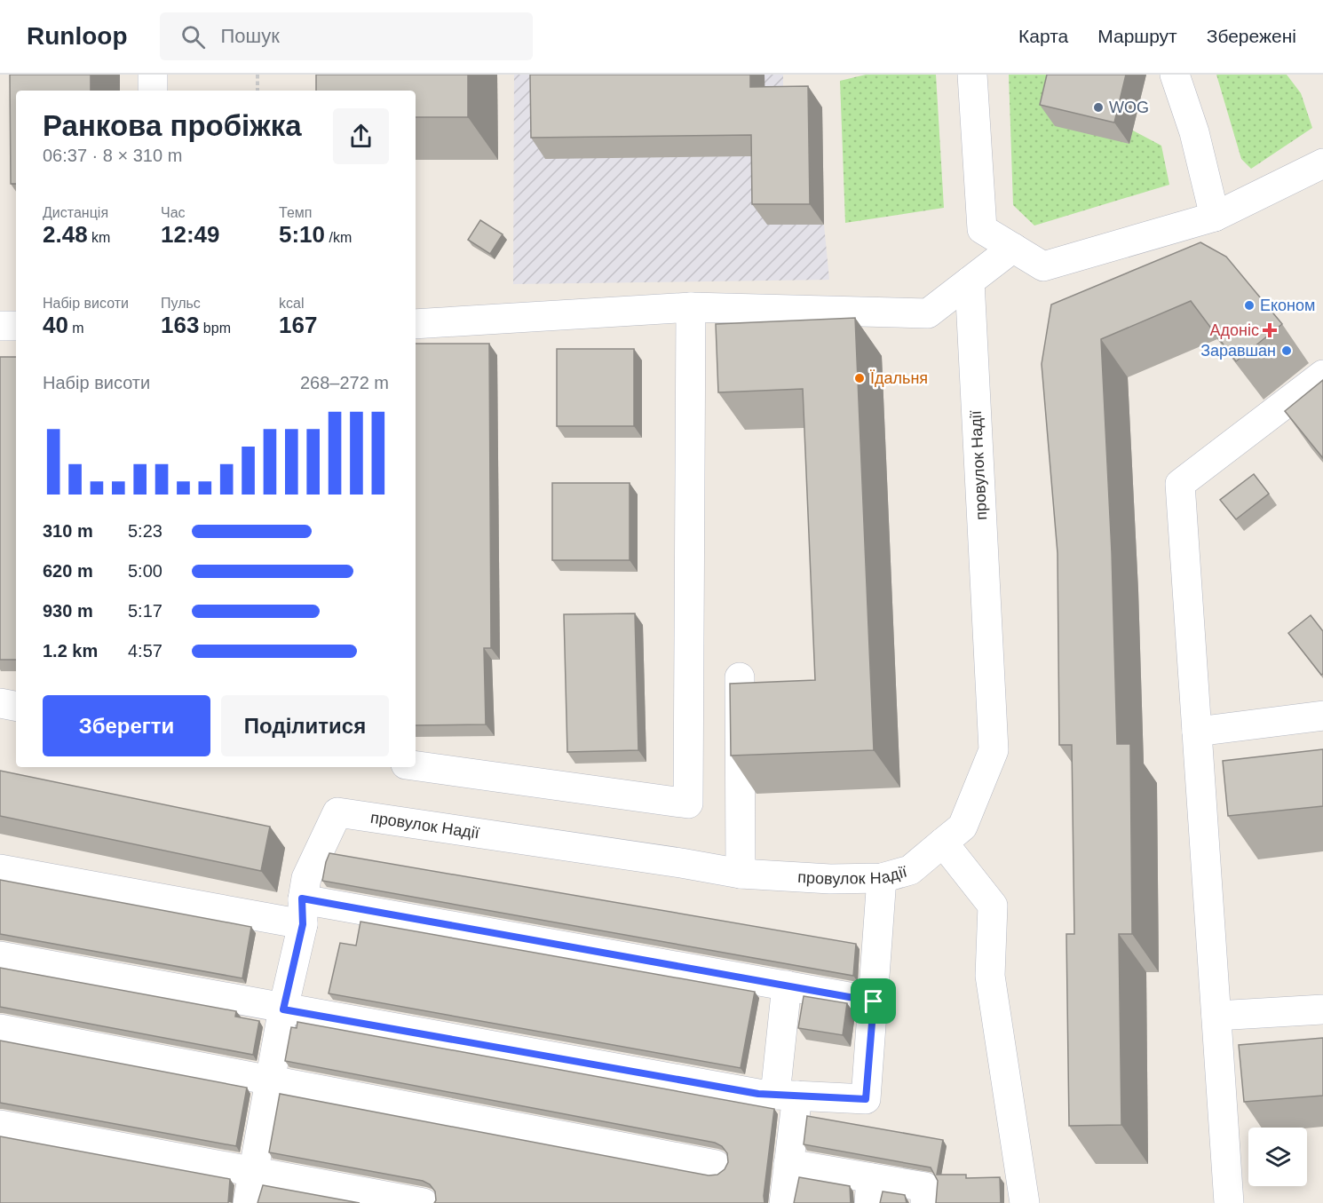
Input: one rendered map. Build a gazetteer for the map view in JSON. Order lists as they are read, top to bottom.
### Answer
{
  "streets": {
    "lane": ["провулок Надії"]
  },
  "places": {
    "other": [
      "WOG",
      "Економ",
      "Заравшан",
      "Їдальня"
    ],
    "health": ["Адоніс"]
  },
  "page": {
    "header": "Runloop",
    "search": "Пошук",
    "nav": ["Карта", "Маршрут", "Збережені"],
    "heading": ["Ранкова пробіжка", "06:37 · 8 × 310 m"],
    "stats": [
      ["Дистанція", "2.48 km"],
      ["Час", "12:49"],
      ["Темп", "5:10 /km"],
      ["Набір висоти", "40 m"],
      ["Пульс", "163 bpm"],
      ["kcal", "167"]
    ],
    "chart": ["Набір висоти", "268–272 m"],
    "list": [
      {
        "name": "310 m",
        "note": "5:23"
      },
      {
        "name": "620 m",
        "note": "5:00"
      },
      {
        "name": "930 m",
        "note": "5:17"
      },
      {
        "name": "1.2 km",
        "note": "4:57"
      }
    ],
    "buttons": ["Зберегти", "Поділитися"]
  }
}
